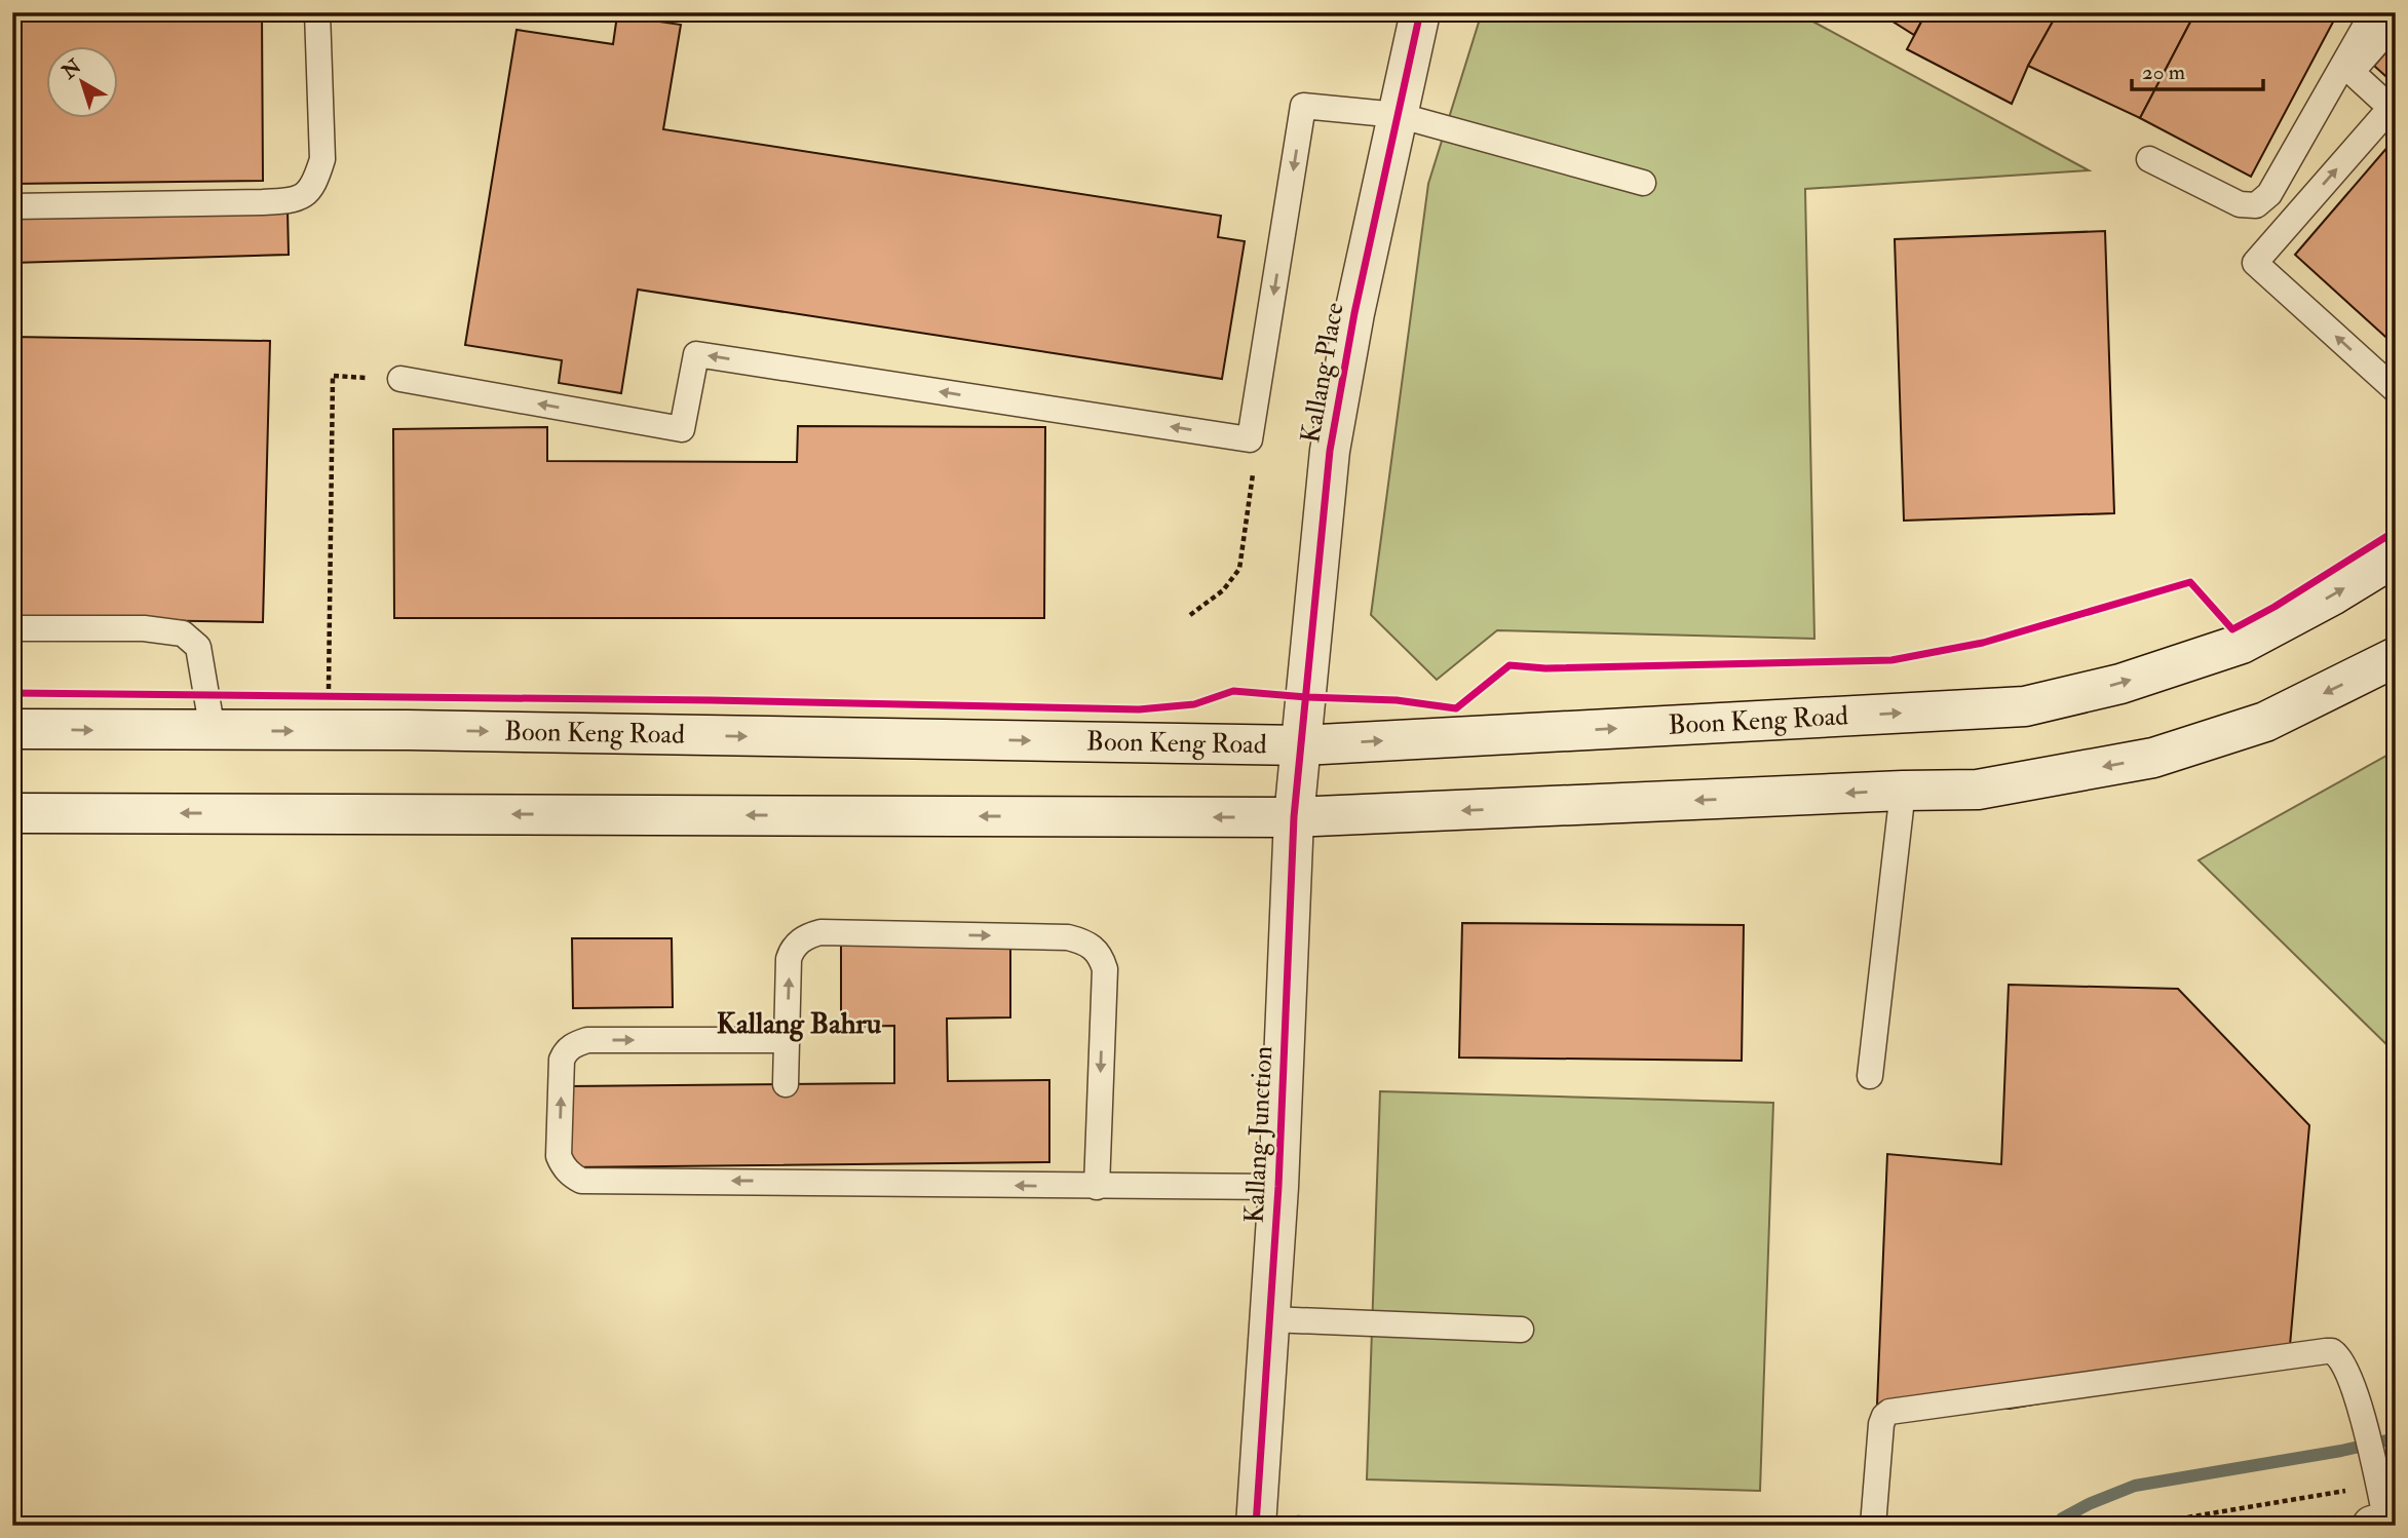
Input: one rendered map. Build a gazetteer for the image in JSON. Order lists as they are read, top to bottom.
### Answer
{
  "streets": {
    "main road": ["Kallang Place", "Boon Keng Road", "Kallang Junction"]
  },
  "crossings": [
    ["Kallang Place", "Boon Keng Road"],
    ["Kallang Place", "Kallang Junction"],
    ["Boon Keng Road", "Kallang Junction"]
  ],
  "districts": ["Kallang Bahru"],
  "scale_bar": "20 m",
  "north": "top left"
}
